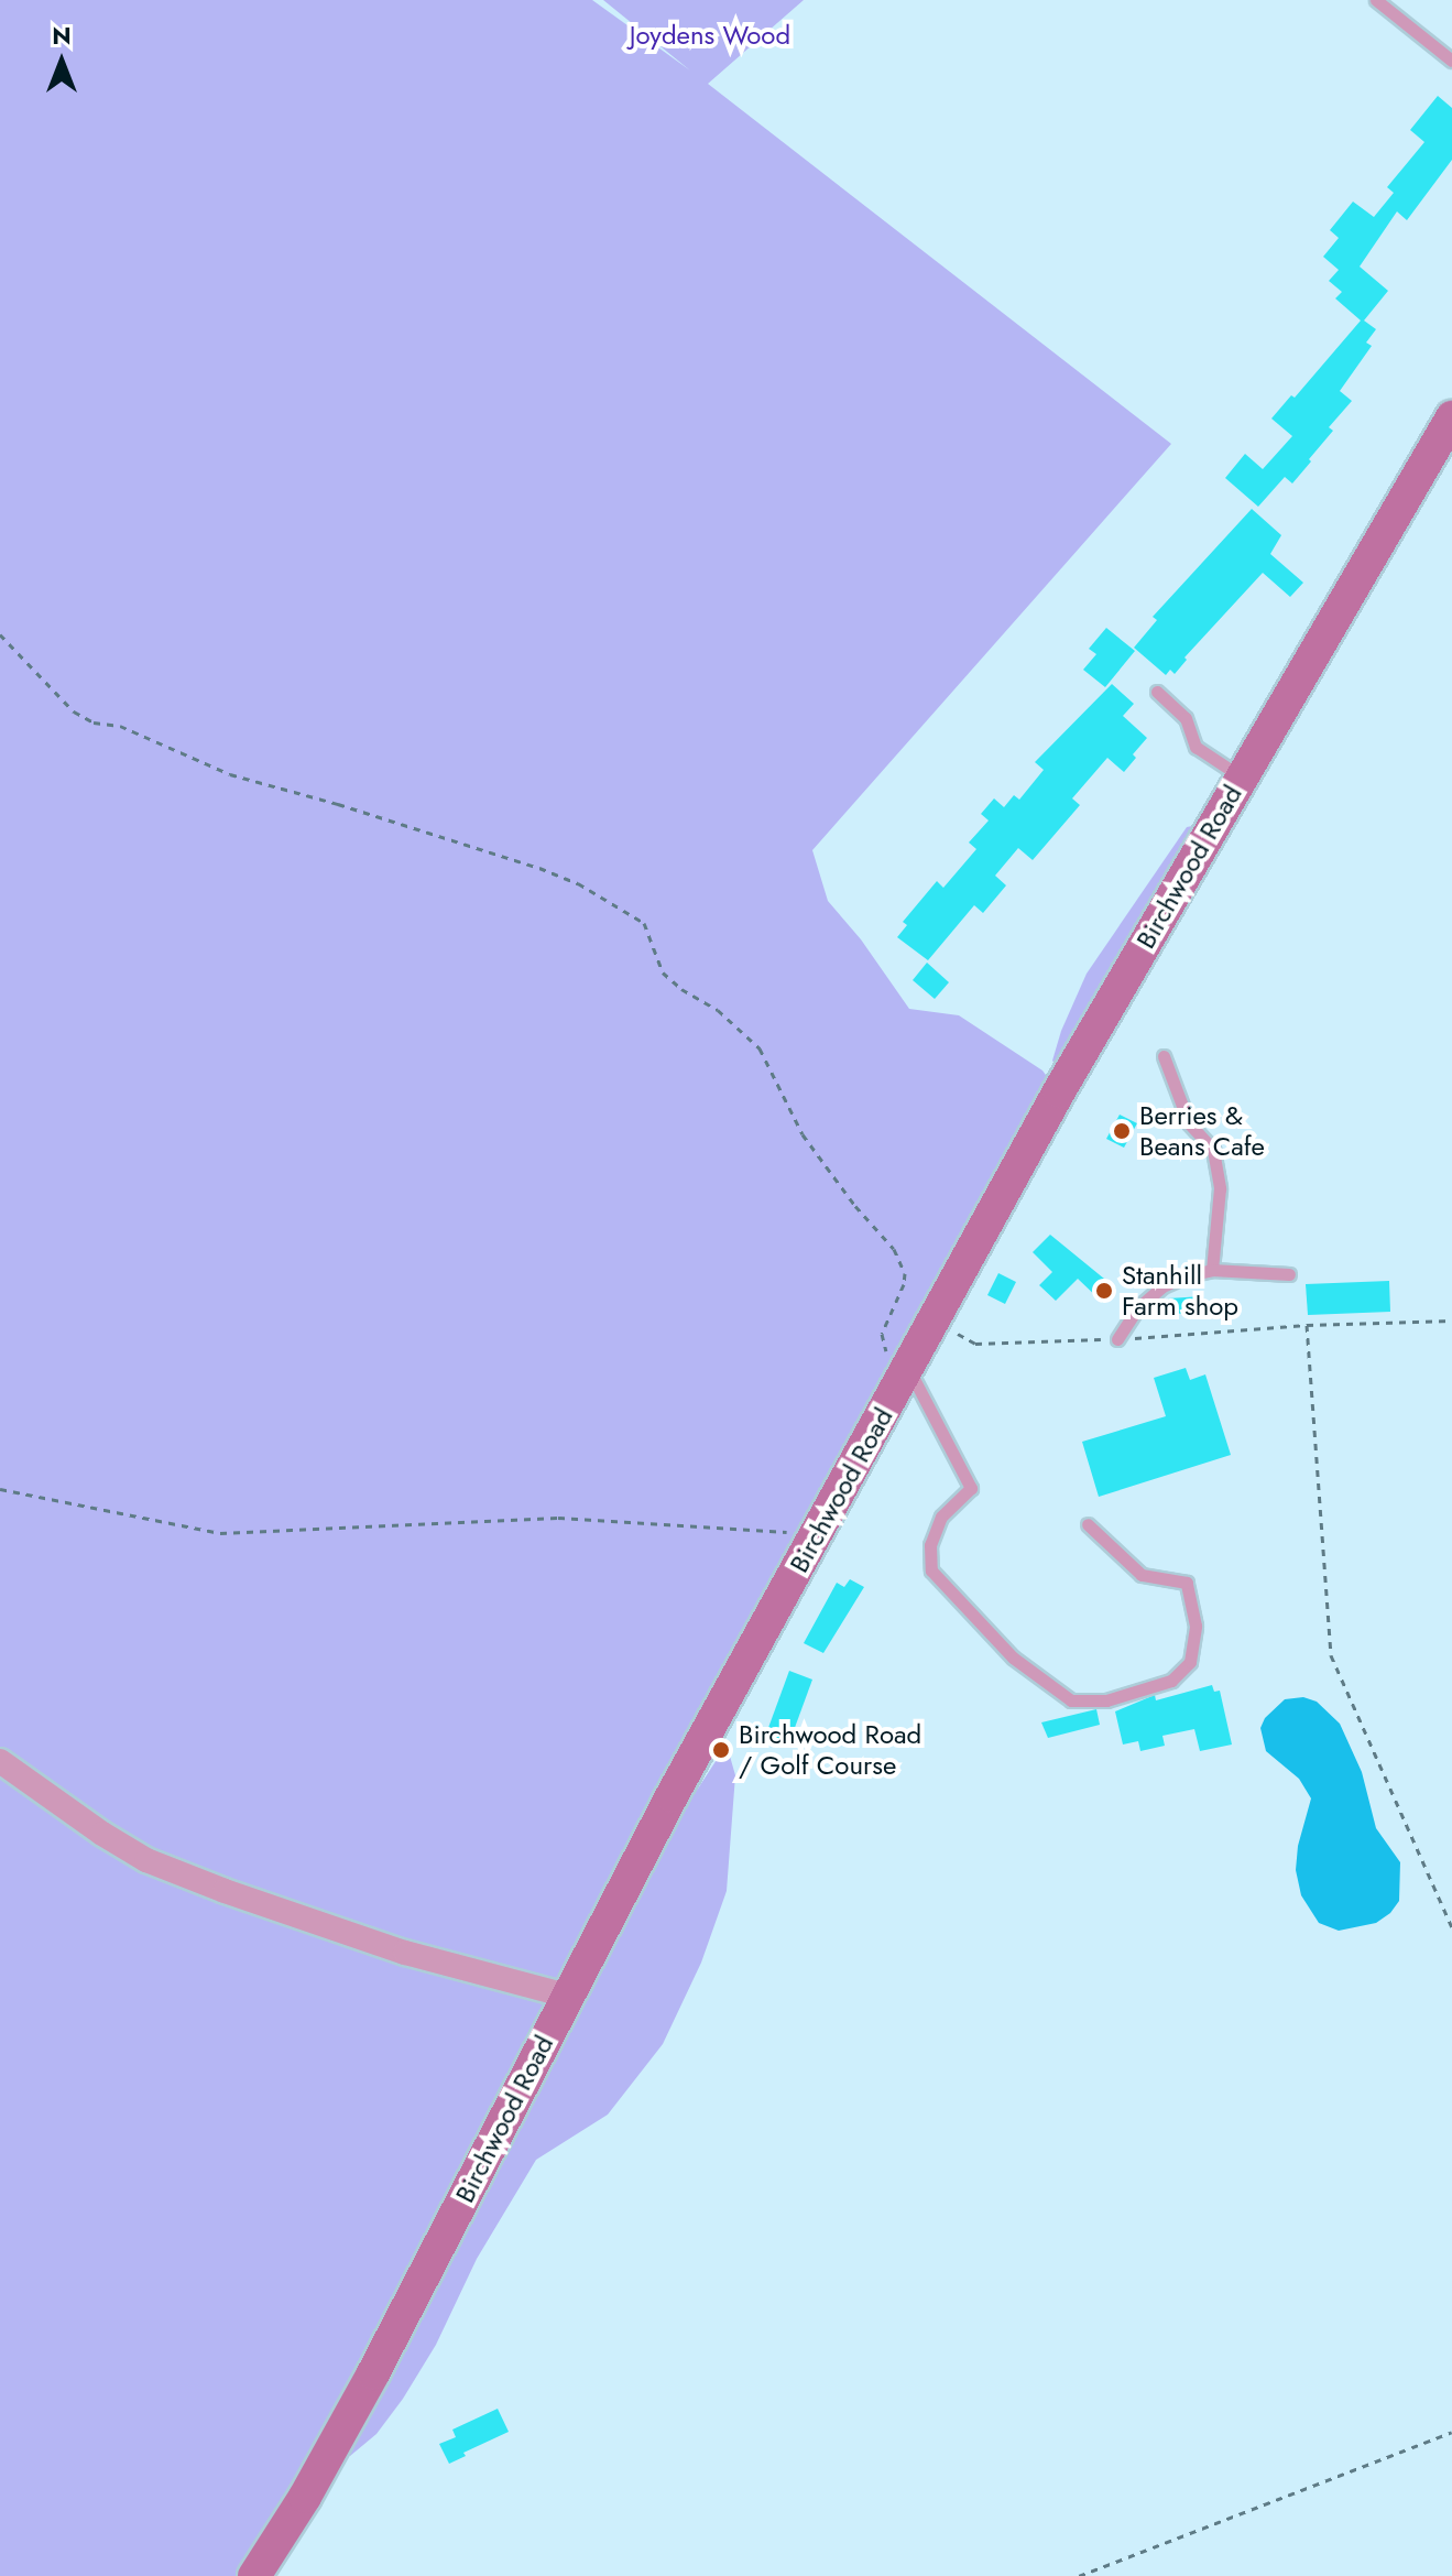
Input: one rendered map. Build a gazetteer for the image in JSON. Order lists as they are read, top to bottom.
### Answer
{
  "streets": {
    "street": ["Birchwood Road"]
  },
  "parks": ["Joydens Wood"],
  "places": ["Berries & Beans Cafe", "Stanhill Farm shop", "Birchwood Road / Golf Course"],
  "north": "top"
}
